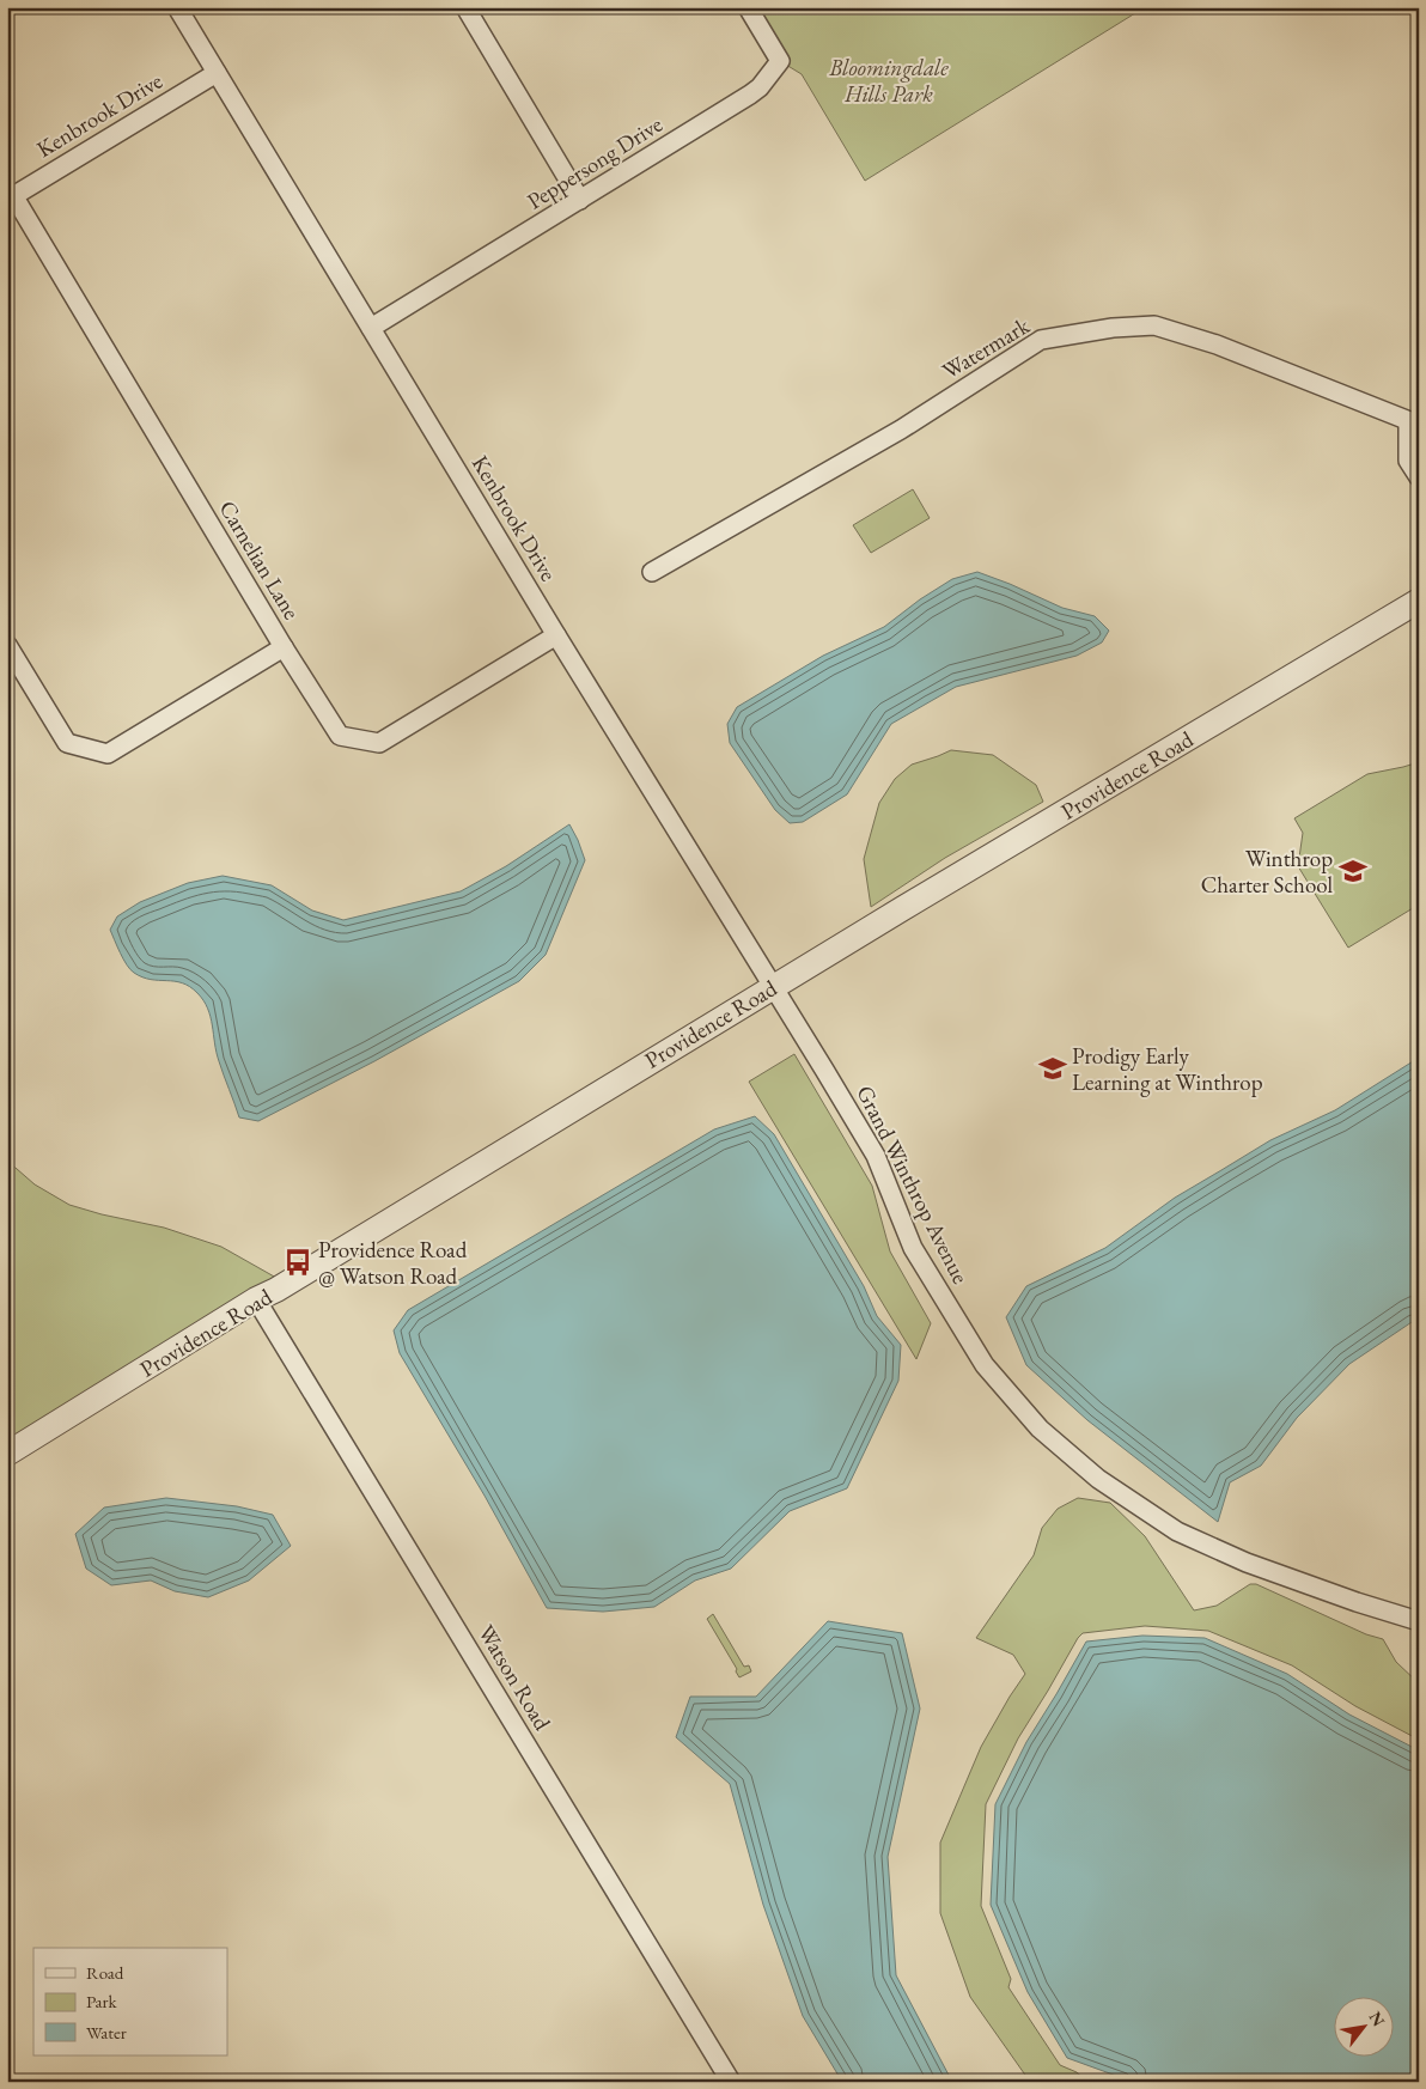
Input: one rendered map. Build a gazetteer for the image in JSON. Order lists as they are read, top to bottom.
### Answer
{
  "streets": {
    "street": [
      "Kenbrook Drive",
      "Peppersong Drive",
      "Watermark",
      "Carnelian Lane",
      "Providence Road",
      "Grand Winthrop Avenue",
      "Watson Road"
    ]
  },
  "crossings": [
    ["Kenbrook Drive", "Peppersong Drive"],
    ["Kenbrook Drive", "Carnelian Lane"],
    ["Kenbrook Drive", "Providence Road"],
    ["Kenbrook Drive", "Grand Winthrop Avenue"],
    ["Providence Road", "Grand Winthrop Avenue"],
    ["Providence Road", "Watson Road"]
  ],
  "parks": ["Bloomingdale Hills Park"],
  "places": {
    "school or university": ["Winthrop Charter School", "Prodigy Early Learning at Winthrop"],
    "bus stop": ["Providence Road @ Watson Road"]
  },
  "legend": ["Road", "Park", "Water"],
  "north": "top right"
}
